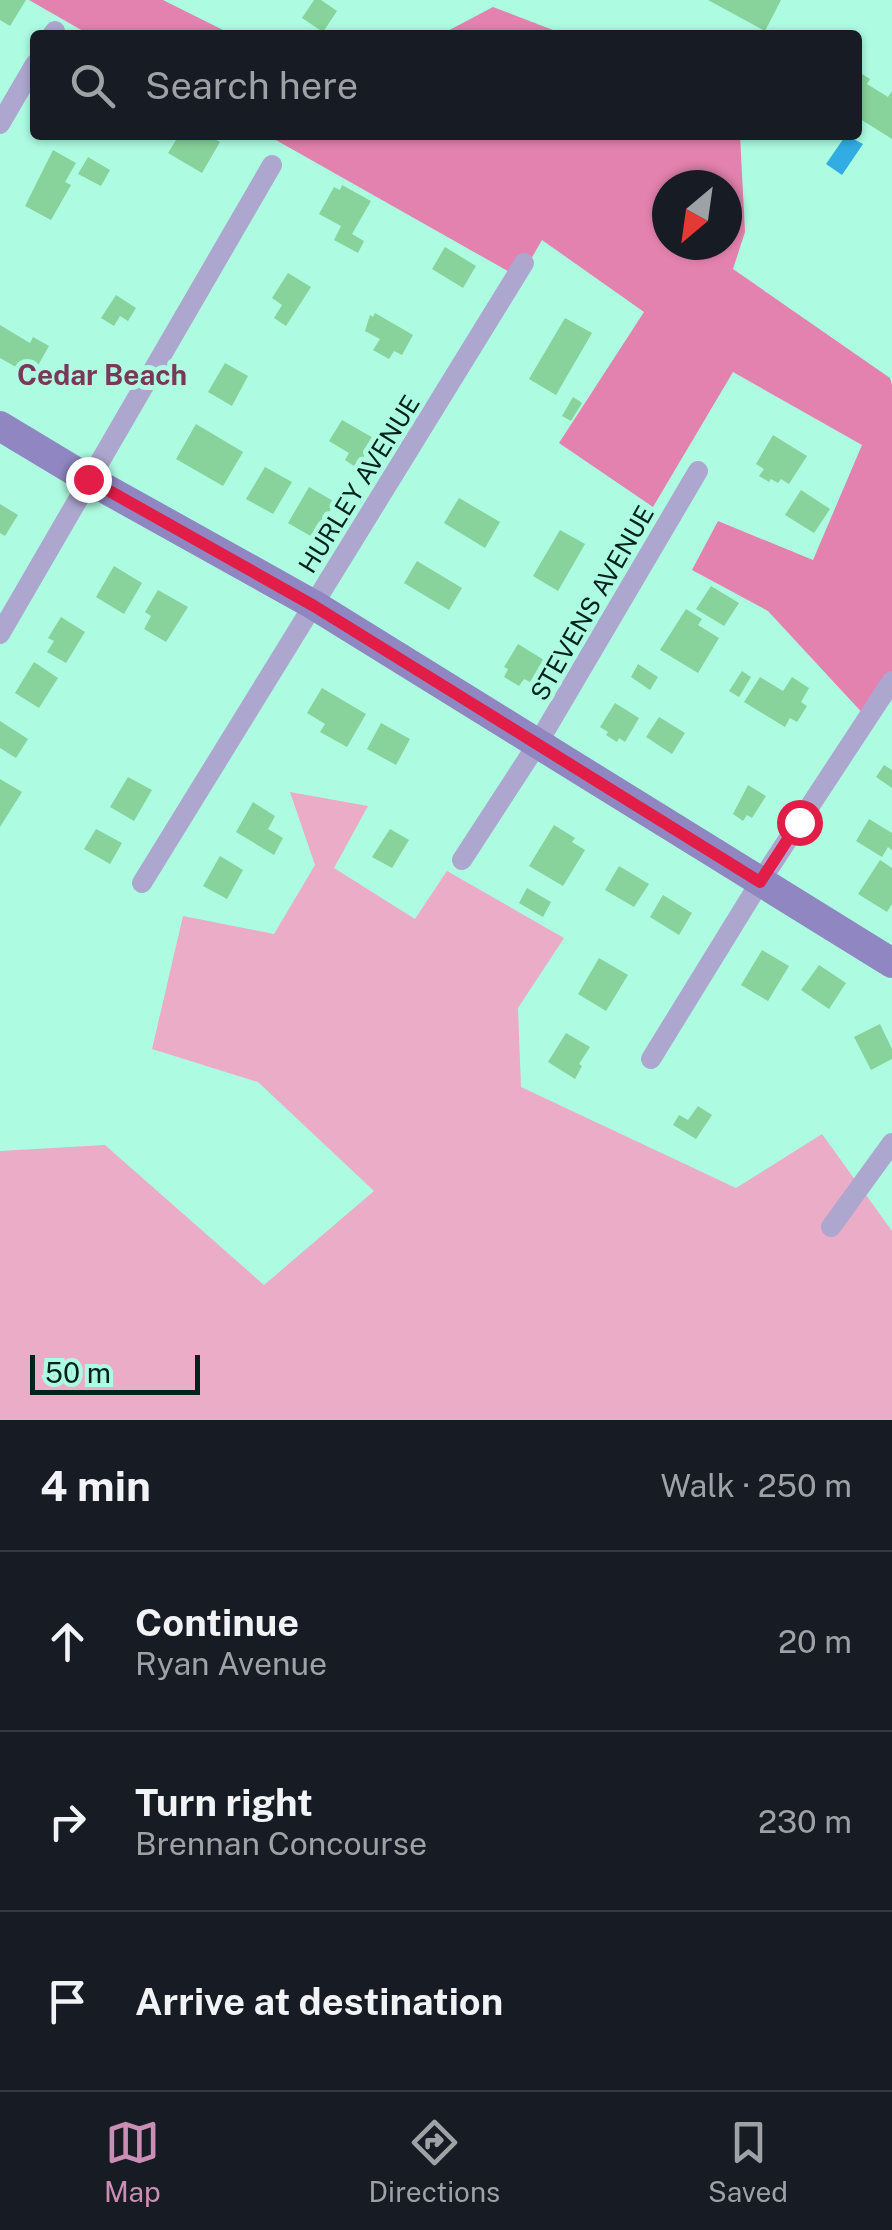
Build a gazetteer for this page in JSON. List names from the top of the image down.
{
  "streets": {
    "street": ["HURLEY AVENUE", "STEVENS AVENUE"]
  },
  "districts": ["Cedar Beach"],
  "scale_bar": "50 m",
  "north": "bottom left",
  "page": {
    "search": "Search here",
    "scale": "50 m",
    "heading": ["4 min", "Walk · 250 m"],
    "list": [
      ["Continue", "Ryan Avenue", "20 m"],
      ["Turn right", "Brennan Concourse", "230 m"],
      "Arrive at destination"
    ],
    "nav": ["Map", "Directions", "Saved"]
  }
}
